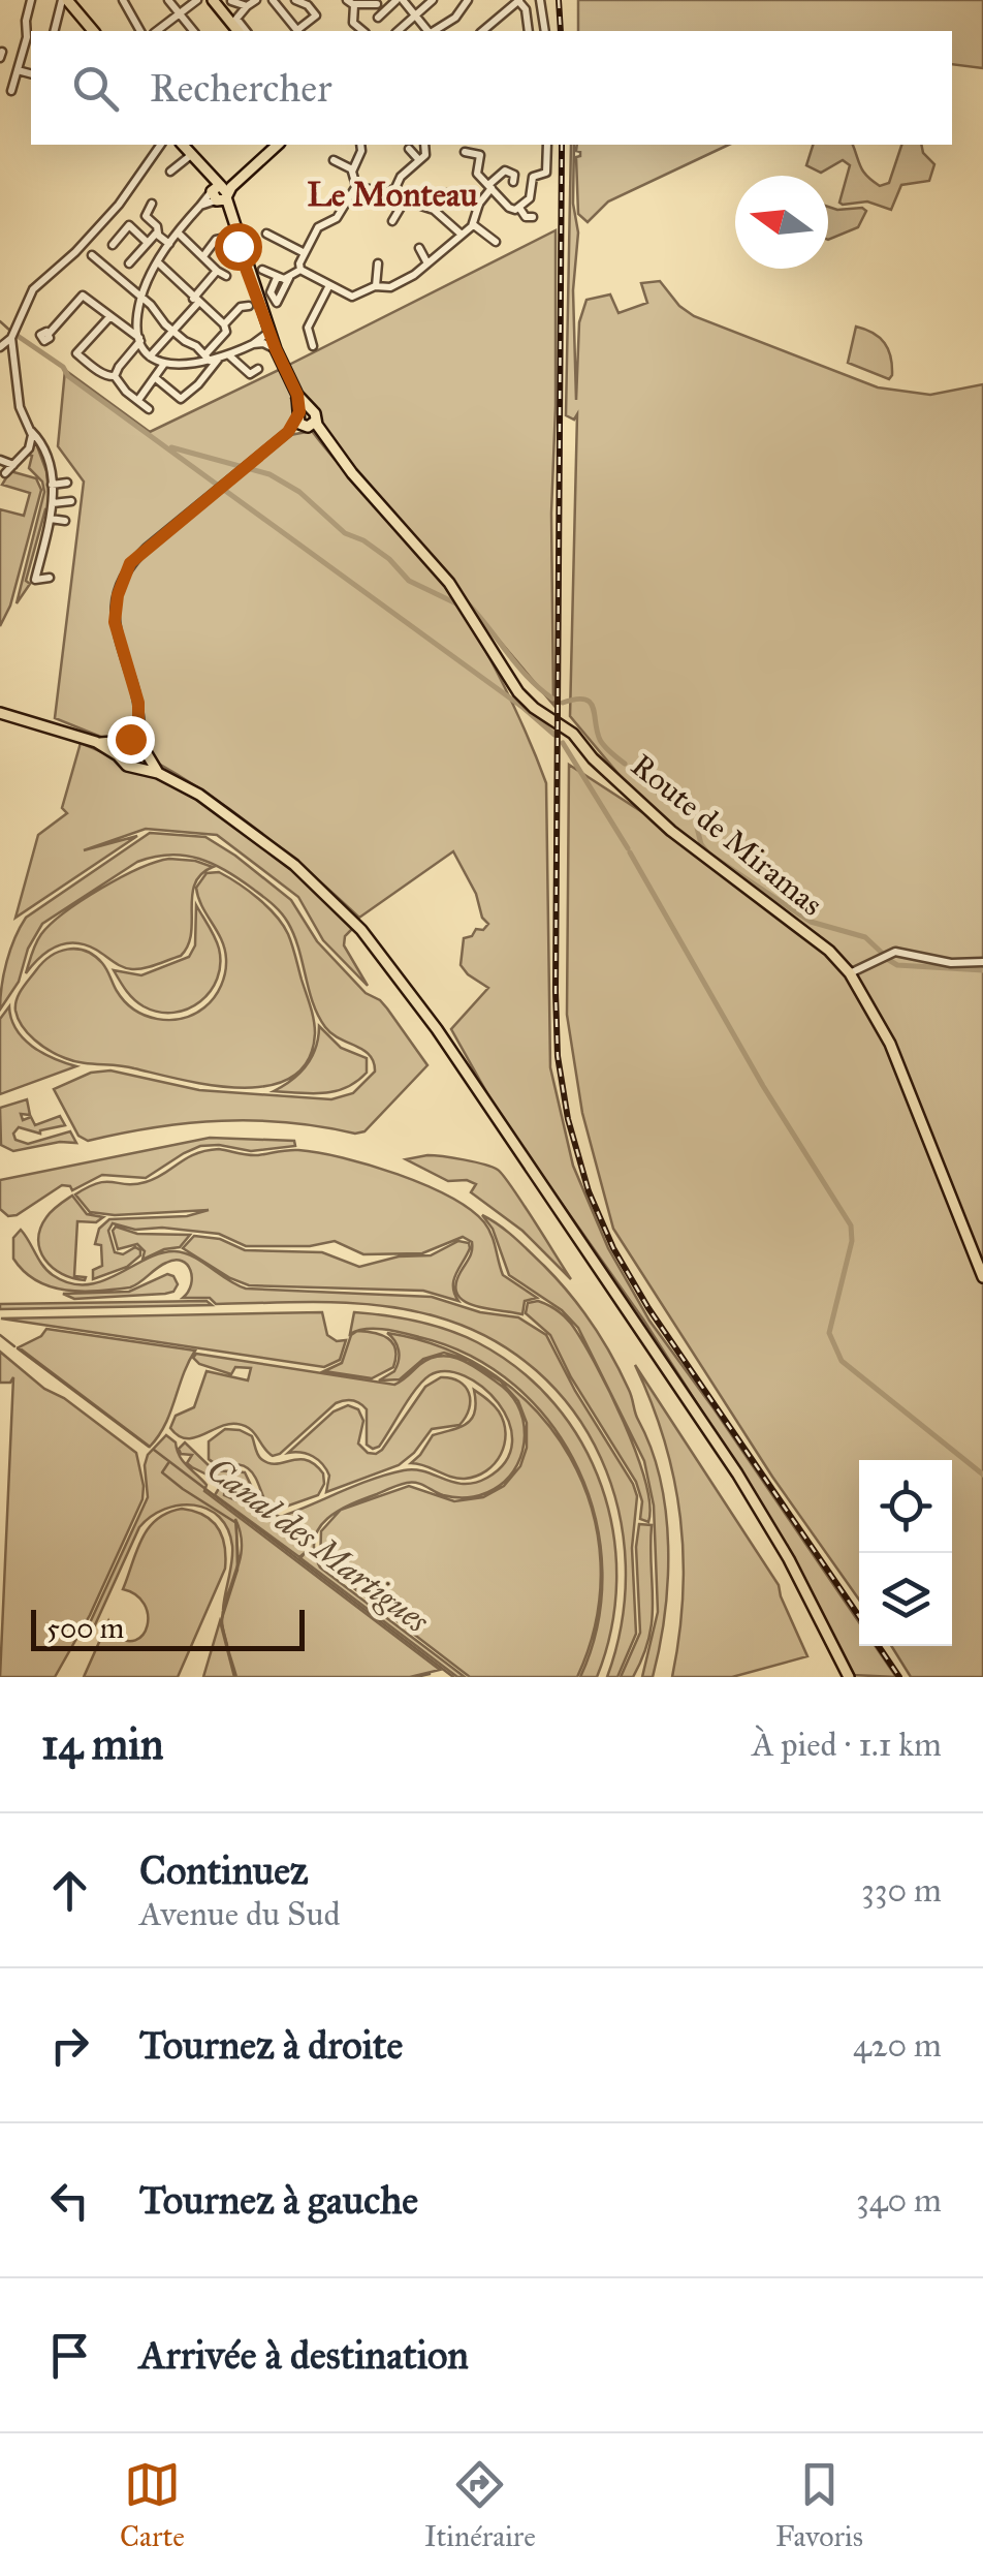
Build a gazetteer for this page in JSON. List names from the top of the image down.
{
  "streets": {
    "main road": ["Route de Miramas"]
  },
  "districts": ["Le Monteau"],
  "water": ["Canal des Martigues"],
  "scale_bar": "500 m",
  "north": "left",
  "page": {
    "search": "Rechercher",
    "scale": "500 m",
    "heading": ["14 min", "À pied · 1.1 km"],
    "list": [
      ["Continuez", "Avenue du Sud", "330 m"],
      ["Tournez à droite", "420 m"],
      ["Tournez à gauche", "340 m"],
      "Arrivée à destination"
    ],
    "nav": ["Carte", "Itinéraire", "Favoris"]
  }
}
